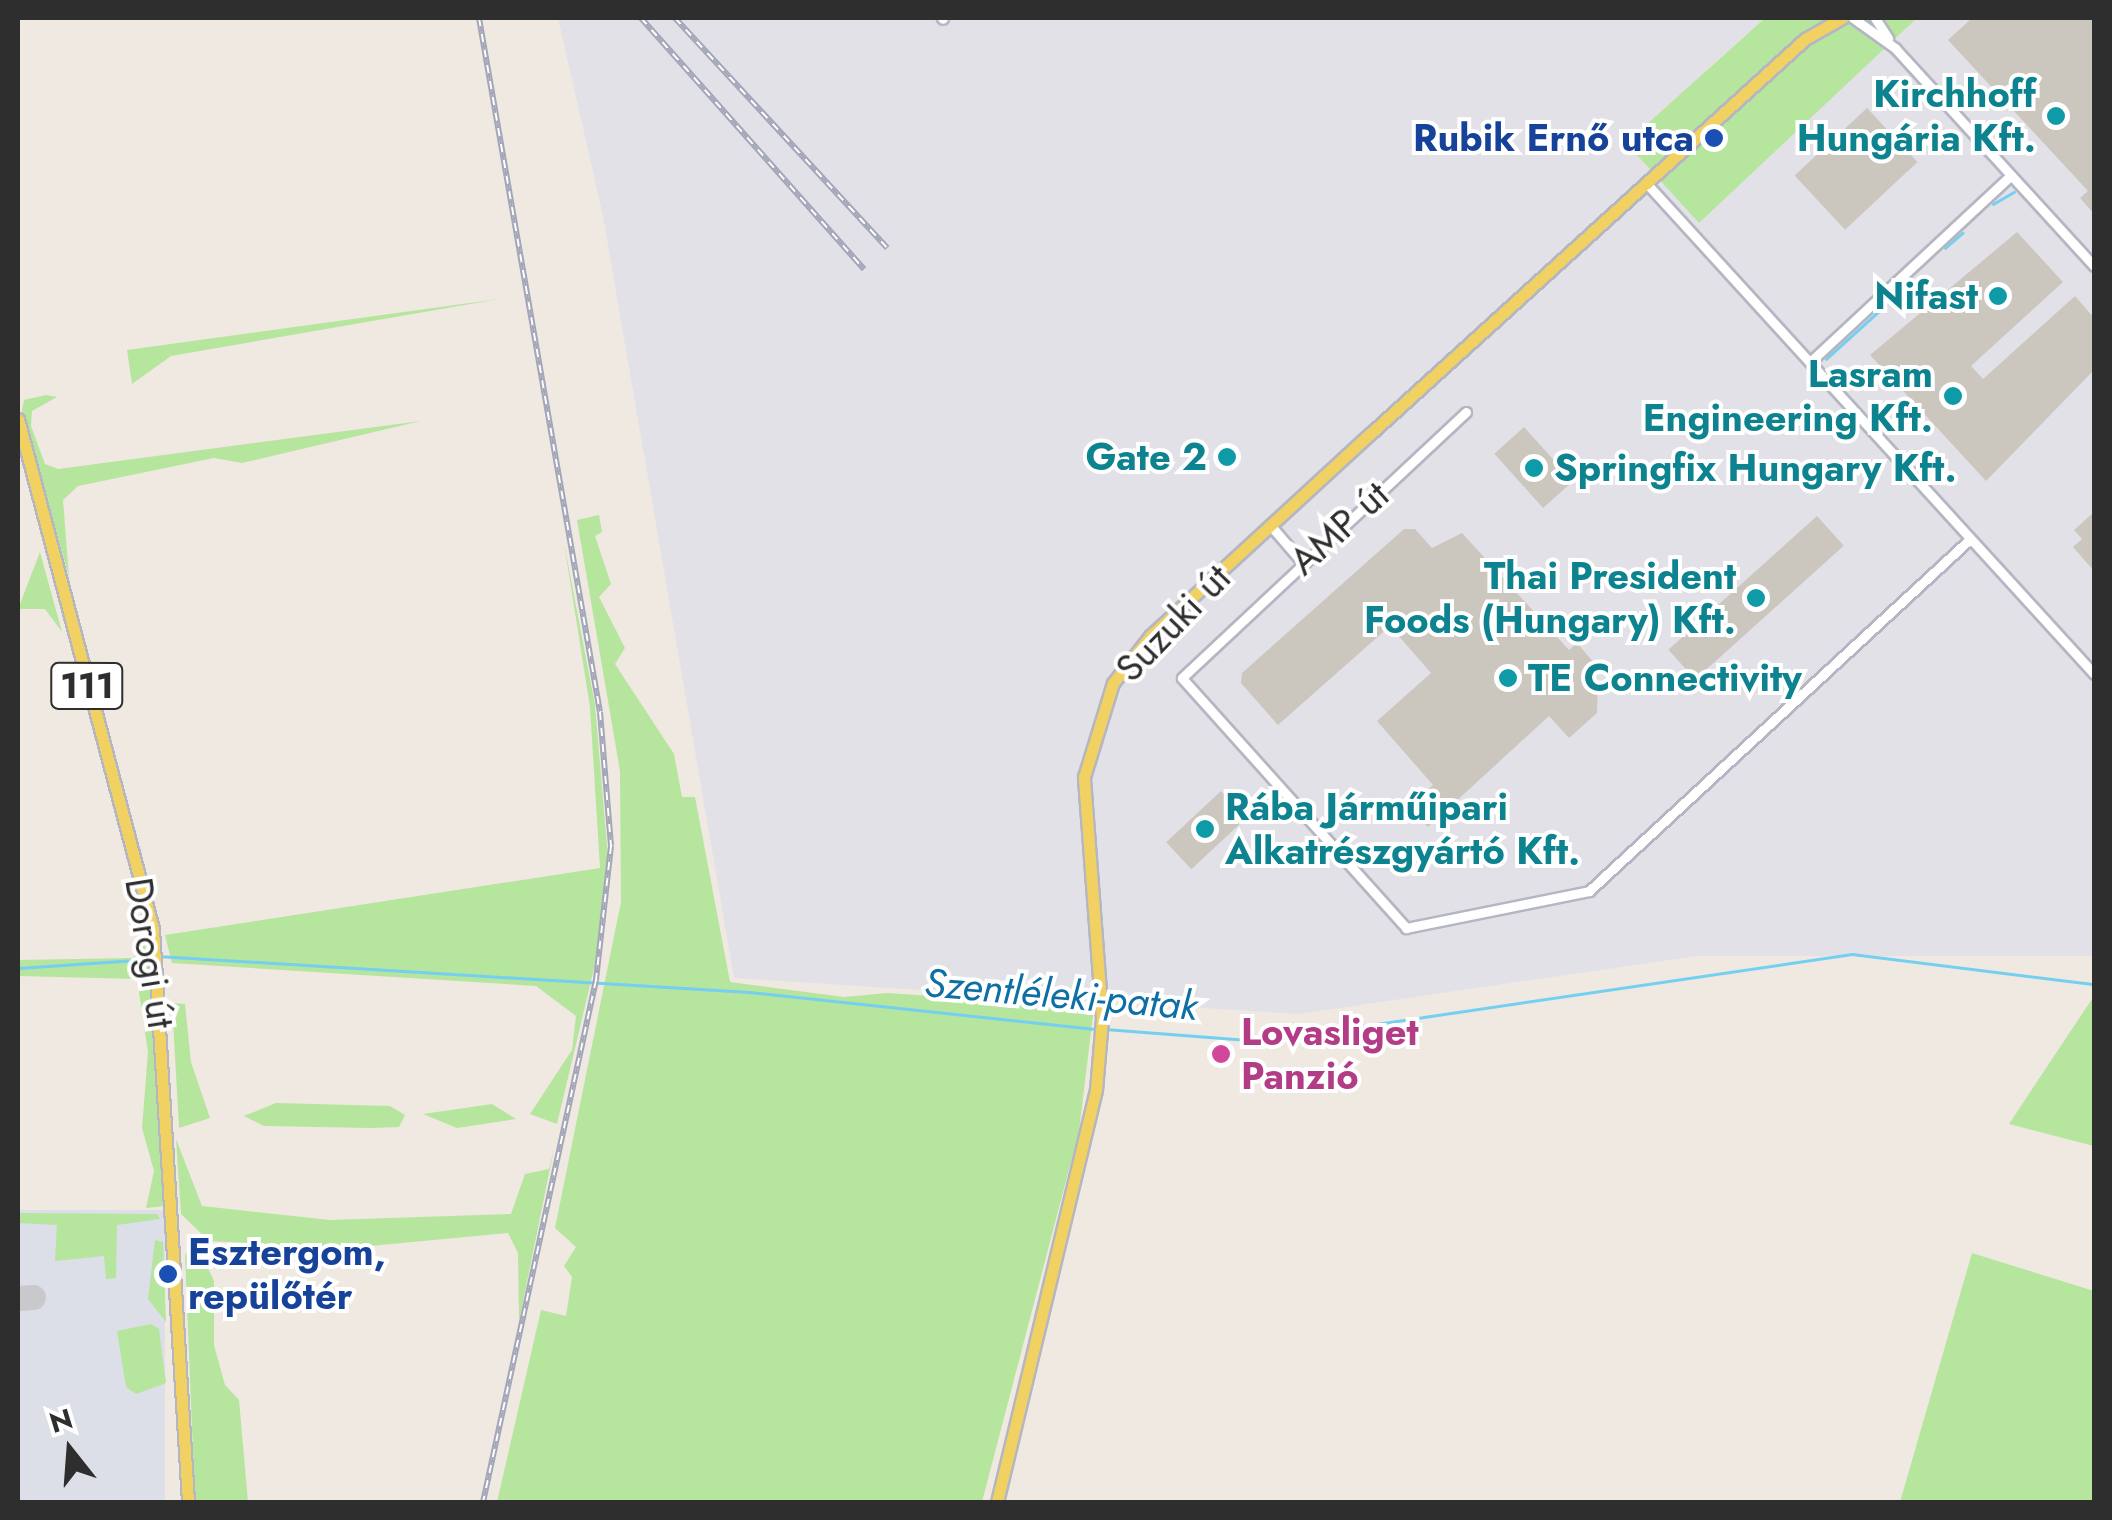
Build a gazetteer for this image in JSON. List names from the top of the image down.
{
  "streets": {
    "main road": ["Suzuki út", "111", "Dorogi út"],
    "street": ["AMP út"]
  },
  "water": ["Szentléleki-patak"],
  "places": [
    "Kirchhoff Hungária Kft.",
    "Rubik Ernő utca",
    "Nifast",
    "Lasram Engineering Kft.",
    "Gate 2",
    "Springfix Hungary Kft.",
    "Thai President Foods (Hungary) Kft.",
    "TE Connectivity",
    "Rába Járműipari Alkatrészgyártó Kft.",
    "Lovasliget Panzió",
    "Esztergom, repülőtér"
  ],
  "north": "top"
}
